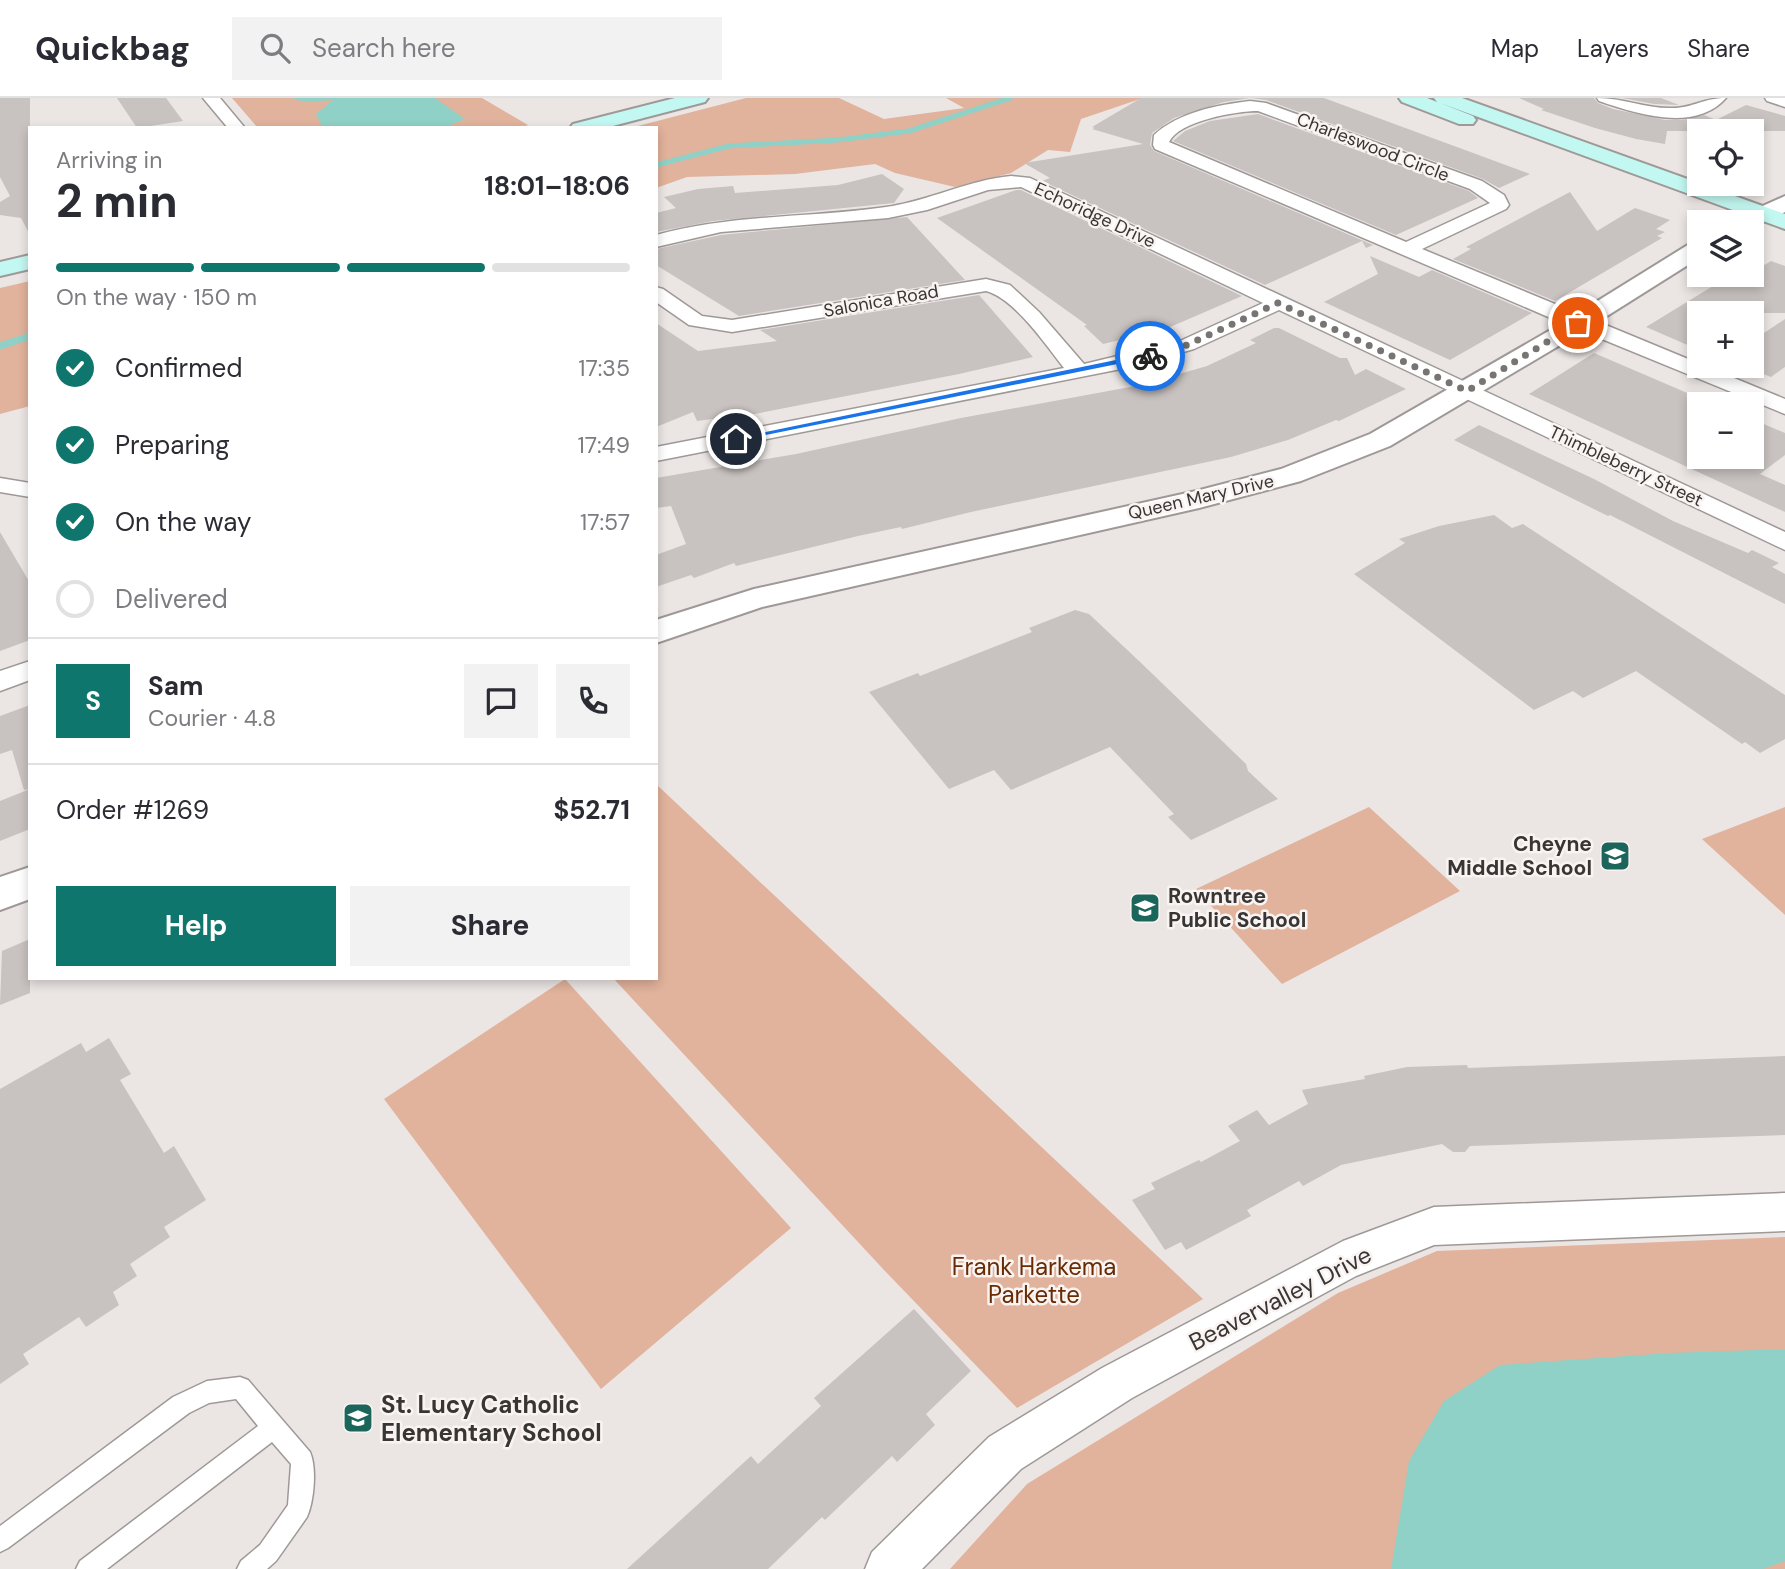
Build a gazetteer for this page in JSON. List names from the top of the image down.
{
  "streets": {
    "street": [
      "Charleswood Circle",
      "Echoridge Drive",
      "Salonica Road",
      "Thimbleberry Street",
      "Queen Mary Drive",
      "Beavervalley Drive"
    ]
  },
  "crossings": [
    ["Charleswood Circle", "Queen Mary Drive"],
    ["Echoridge Drive", "Thimbleberry Street"],
    ["Echoridge Drive", "Queen Mary Drive"],
    ["Thimbleberry Street", "Queen Mary Drive"]
  ],
  "parks": ["Frank Harkema Parkette"],
  "places": {
    "school or university": ["Cheyne Middle School", "Rowntree Public School", "St. Lucy Catholic Elementary School"]
  },
  "page": {
    "header": "Quickbag",
    "search": "Search here",
    "nav": ["Map", "Layers", "Share"],
    "map_buttons": ["+", "−"],
    "heading": ["2 min", "Arriving in", "18:01–18:06"],
    "panel": [
      "Sam",
      "Courier · 4.8",
      "Order #1269",
      "$52.71"
    ],
    "bar": "On the way · 150 m",
    "list": [
      ["Confirmed", "17:35"],
      ["Preparing", "17:49"],
      ["On the way", "17:57"],
      "Delivered"
    ],
    "round": "S",
    "buttons": ["Help", "Share"]
  }
}
